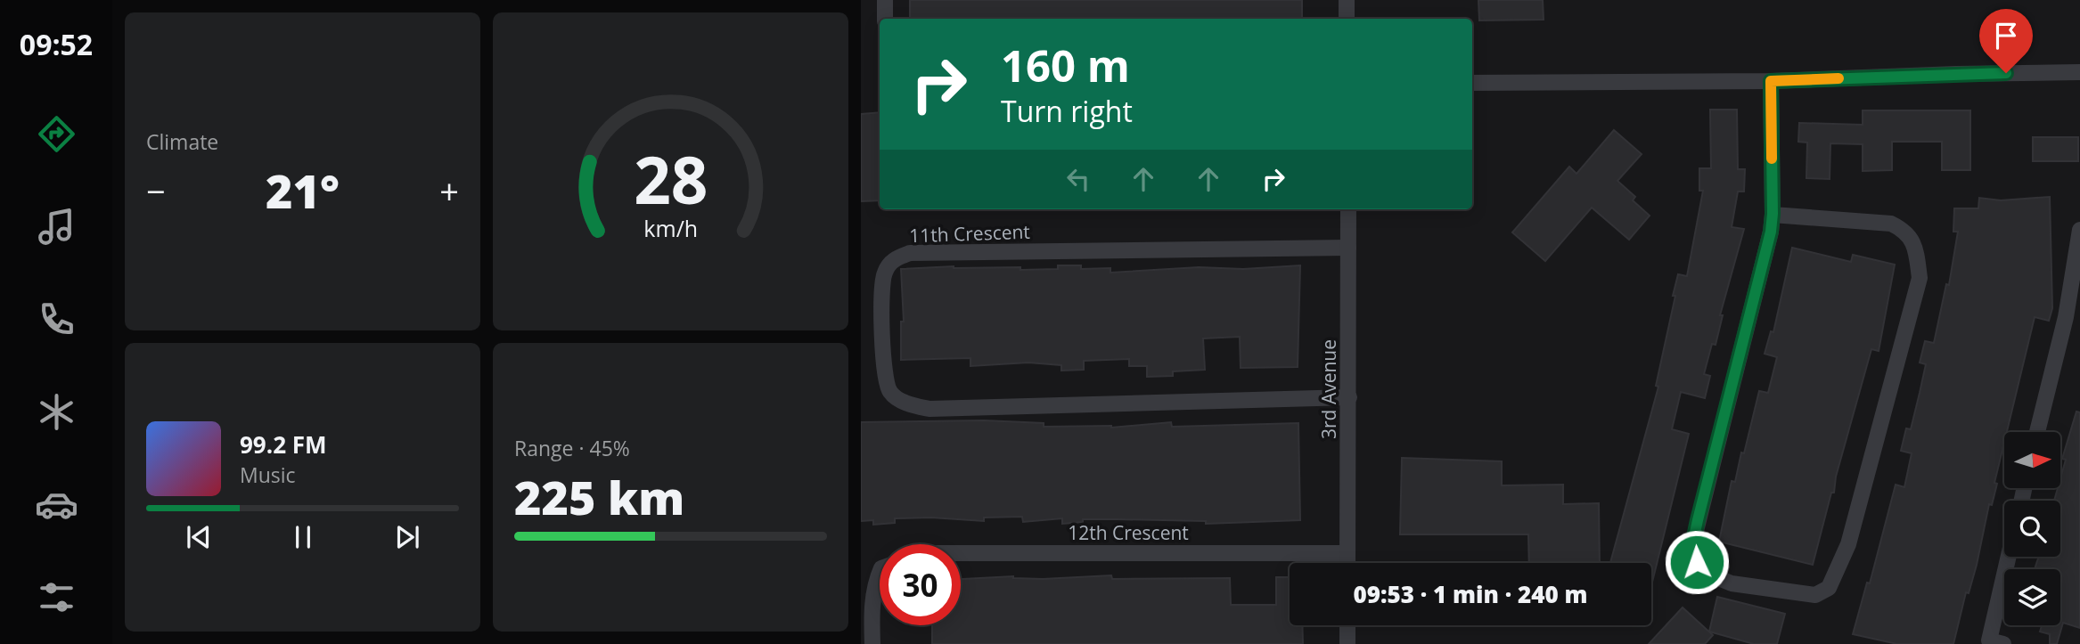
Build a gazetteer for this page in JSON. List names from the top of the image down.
{
  "streets": {
    "street": ["11th Crescent", "3rd Avenue", "12th Crescent"]
  },
  "crossings": [
    ["11th Crescent", "3rd Avenue"],
    ["3rd Avenue", "12th Crescent"]
  ],
  "north": "right",
  "page": {
    "tabs": "09:52",
    "tile": [
      "Climate",
      ["Range · 45%", "225 km"]
    ],
    "turn": ["160 m", "Turn right"],
    "heat": ["−", "21°", "+"],
    "song": ["99.2 FM", "Music"],
    "limit": "30",
    "trip": "09:53 · 1 min · 240 m",
    "gauge": ["28", "km/h"]
  }
}
